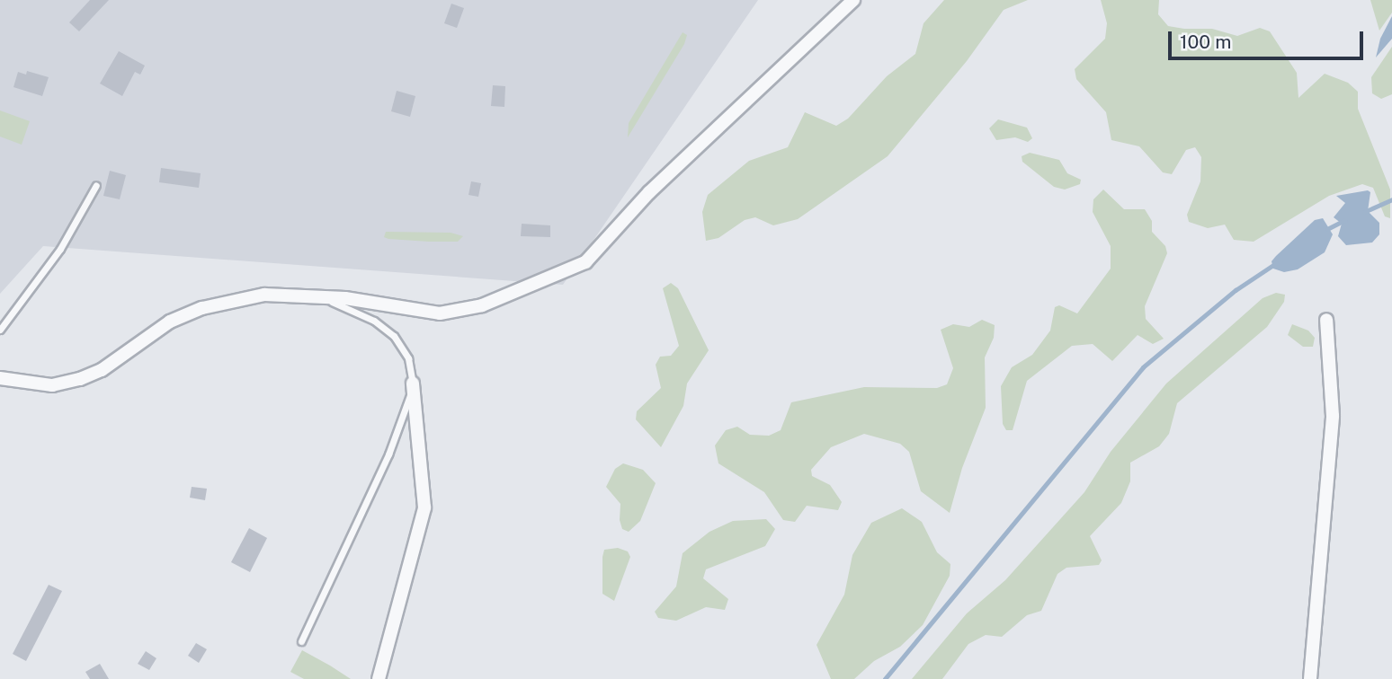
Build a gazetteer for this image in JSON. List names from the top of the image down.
{
  "scale_bar": "100 m"
}
